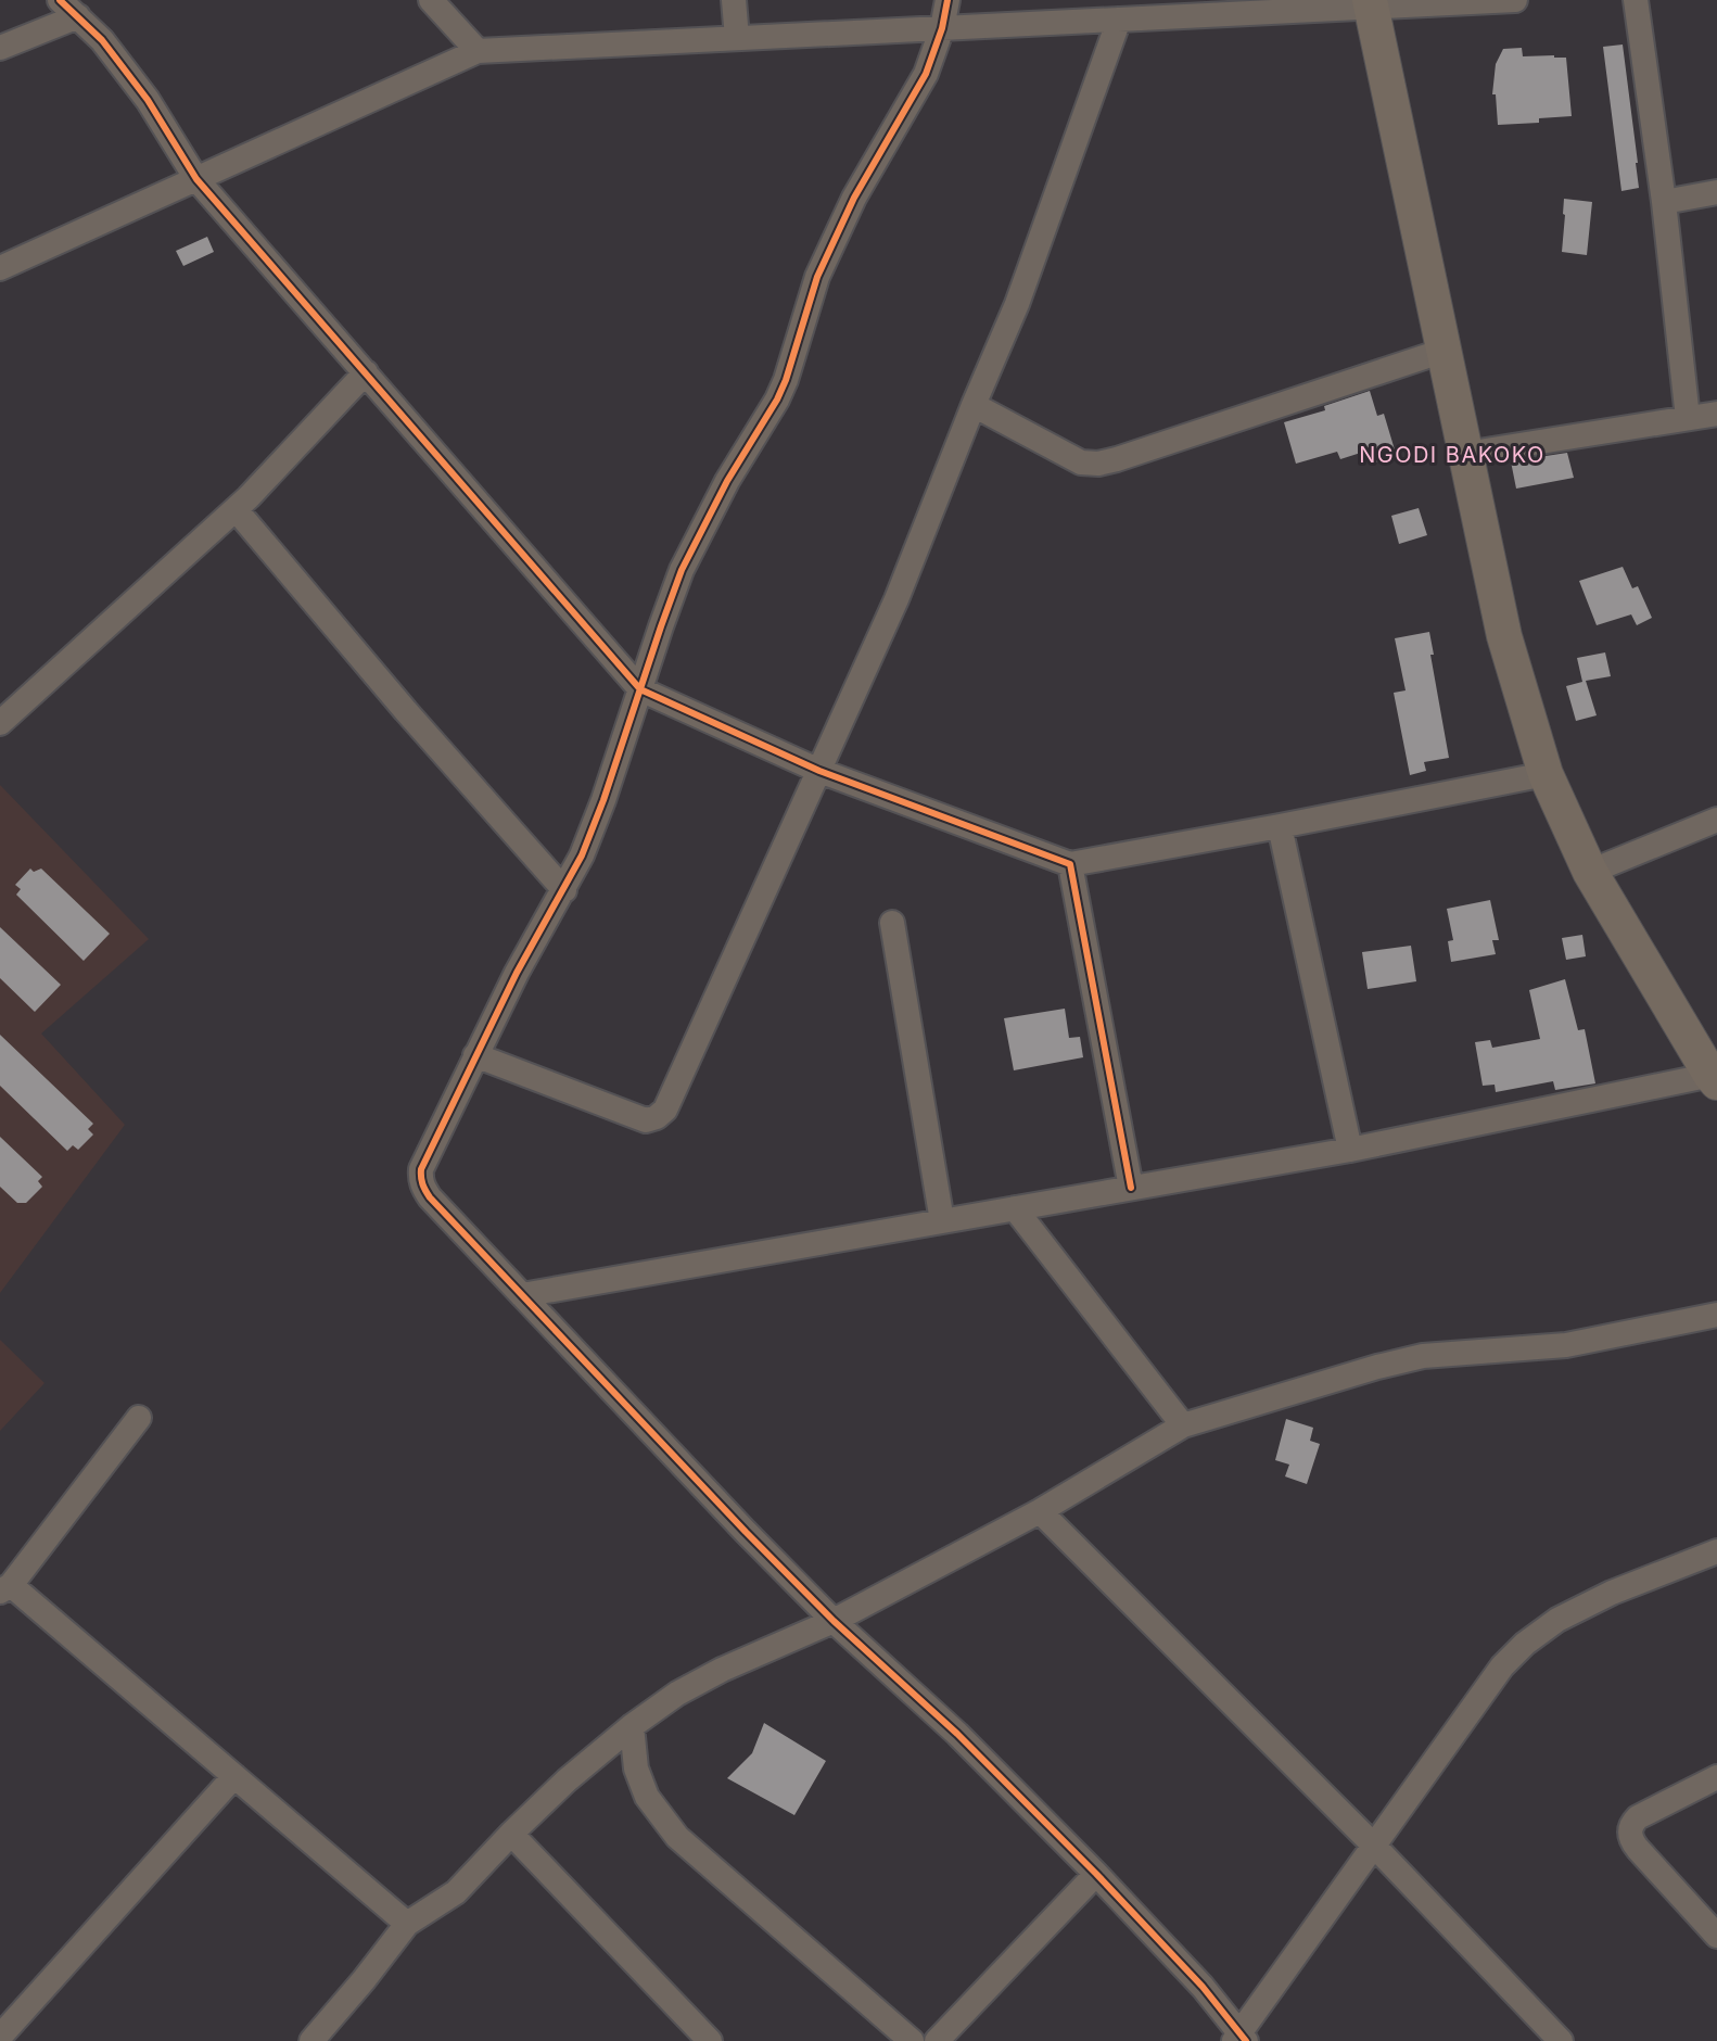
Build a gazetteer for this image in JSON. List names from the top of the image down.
{
  "districts": ["NGODI BAKOKO"]
}
